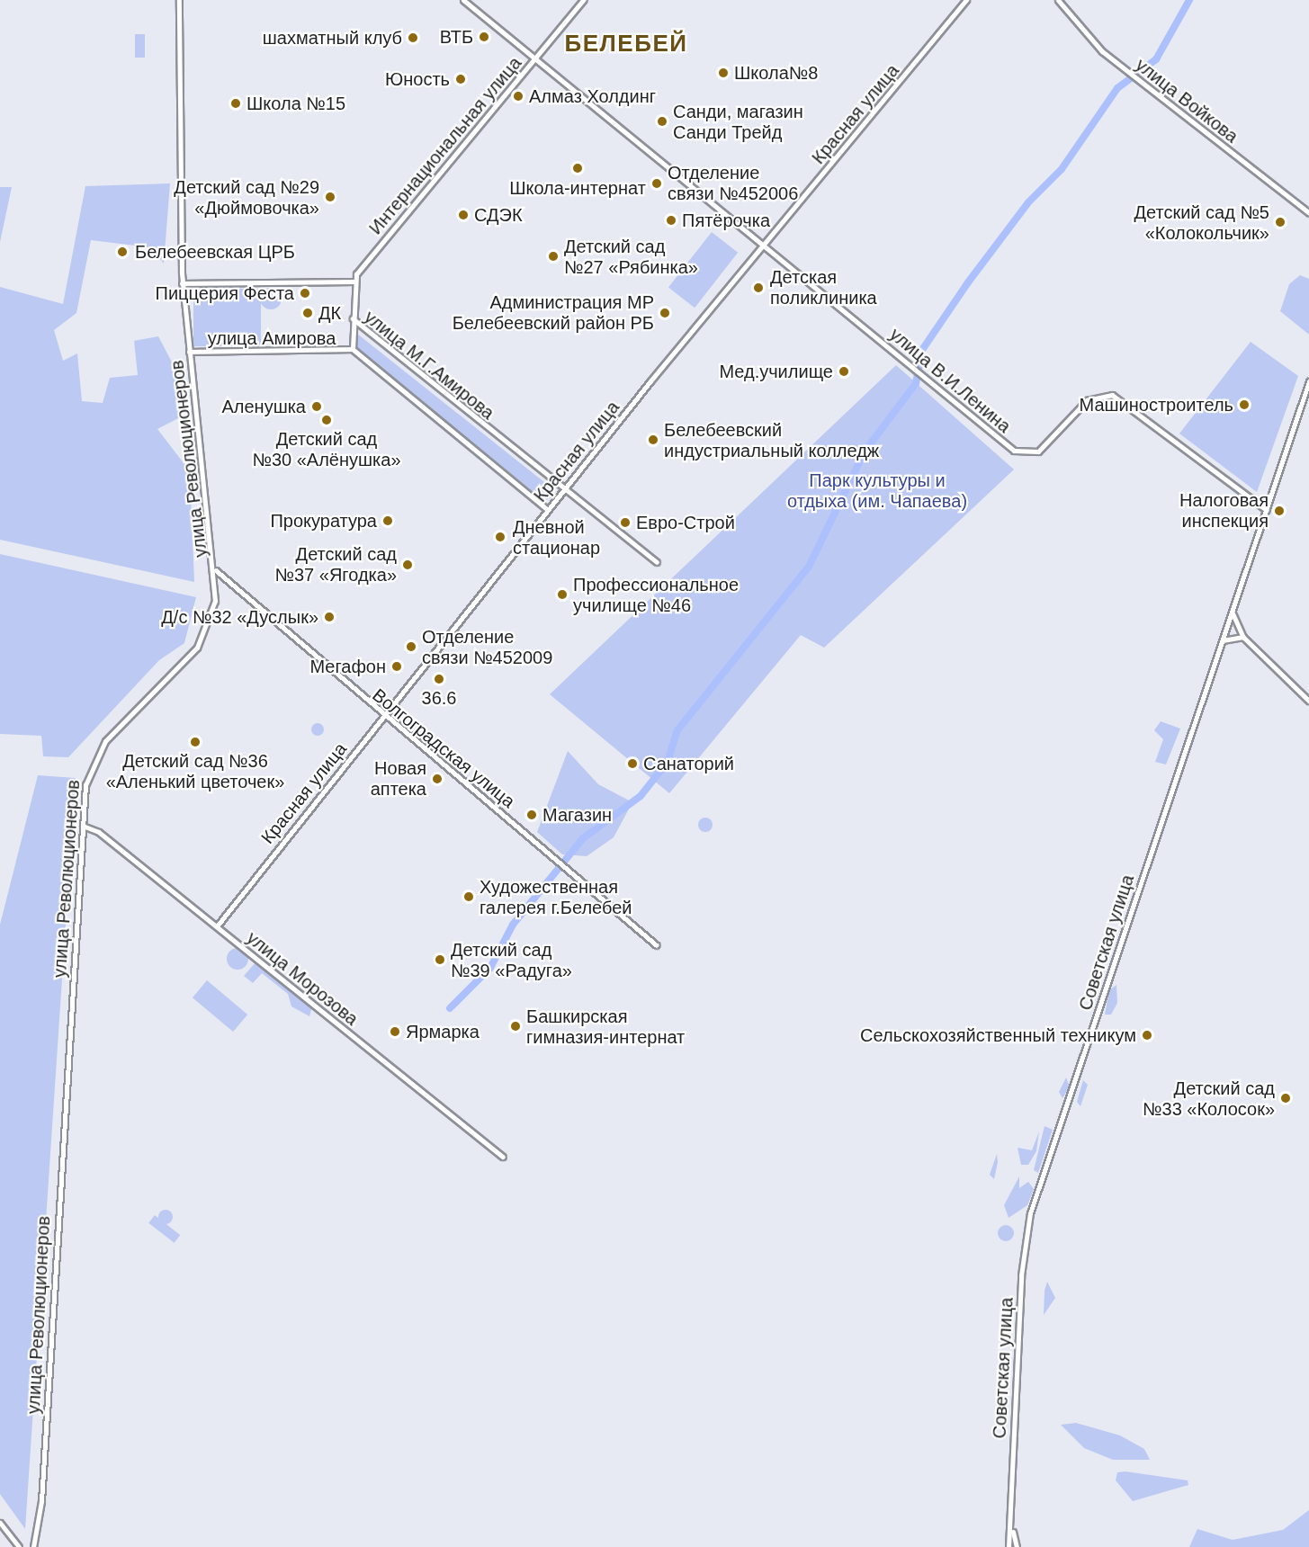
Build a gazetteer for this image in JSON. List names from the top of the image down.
{
  "streets": {
    "main road": [
      "улица Войкова",
      "улица В.И.Ленина",
      "улица Революционеров",
      "Советская улица"
    ],
    "street": [
      "Красная улица",
      "Интернациональная улица",
      "улица Амирова",
      "улица М.Г.Амирова",
      "Волгоградская улица",
      "улица Морозова"
    ]
  },
  "crossings": [
    ["Красная улица", "улица М.Г.Амирова"],
    ["Красная улица", "улица В.И.Ленина"],
    ["Красная улица", "Волгоградская улица"],
    ["Красная улица", "улица Морозова"],
    ["Интернациональная улица", "улица В.И.Ленина"],
    ["улица Амирова", "улица М.Г.Амирова"],
    ["улица Амирова", "улица Революционеров"],
    ["улица В.И.Ленина", "Советская улица"],
    ["улица Революционеров", "Волгоградская улица"],
    ["улица Революционеров", "улица Морозова"]
  ],
  "districts": ["БЕЛЕБЕЙ"],
  "parks": ["Парк культуры и отдыха (им. Чапаева)"],
  "places": [
    "ВТБ",
    "шахматный клуб",
    "Школа№8",
    "Юность",
    "Алмаз Холдинг",
    "Школа №15",
    "Санди, магазин Санди Трейд",
    "Школа-интернат",
    "Отделение связи №452006",
    "Детский сад №29 «Дюймовочка»",
    "СДЭК",
    "Пятёрочка",
    "Детский сад №5 «Колокольчик»",
    "Белебеевская ЦРБ",
    "Детский сад №27 «Рябинка»",
    "Детская поликлиника",
    "Пиццерия Феста",
    "ДК",
    "Администрация МР Белебеевский район РБ",
    "Мед.училище",
    "Машиностроитель",
    "Аленушка",
    "Детский сад №30 «Алёнушка»",
    "Белебеевский индустриальный колледж",
    "Налоговая инспекция",
    "Прокуратура",
    "Евро-Строй",
    "Дневной стационар",
    "Детский сад №37 «Ягодка»",
    "Профессиональное училище №46",
    "Д/с №32 «Дуслык»",
    "Отделение связи №452009",
    "Мегафон",
    "36.6",
    "Детский сад №36 «Аленький цветочек»",
    "Санаторий",
    "Новая аптека",
    "Магазин",
    "Художественная галерея г.Белебей",
    "Детский сад №39 «Радуга»",
    "Башкирская гимназия-интернат",
    "Ярмарка",
    "Сельскохозяйственный техникум",
    "Детский сад №33 «Колосок»"
  ]
}
